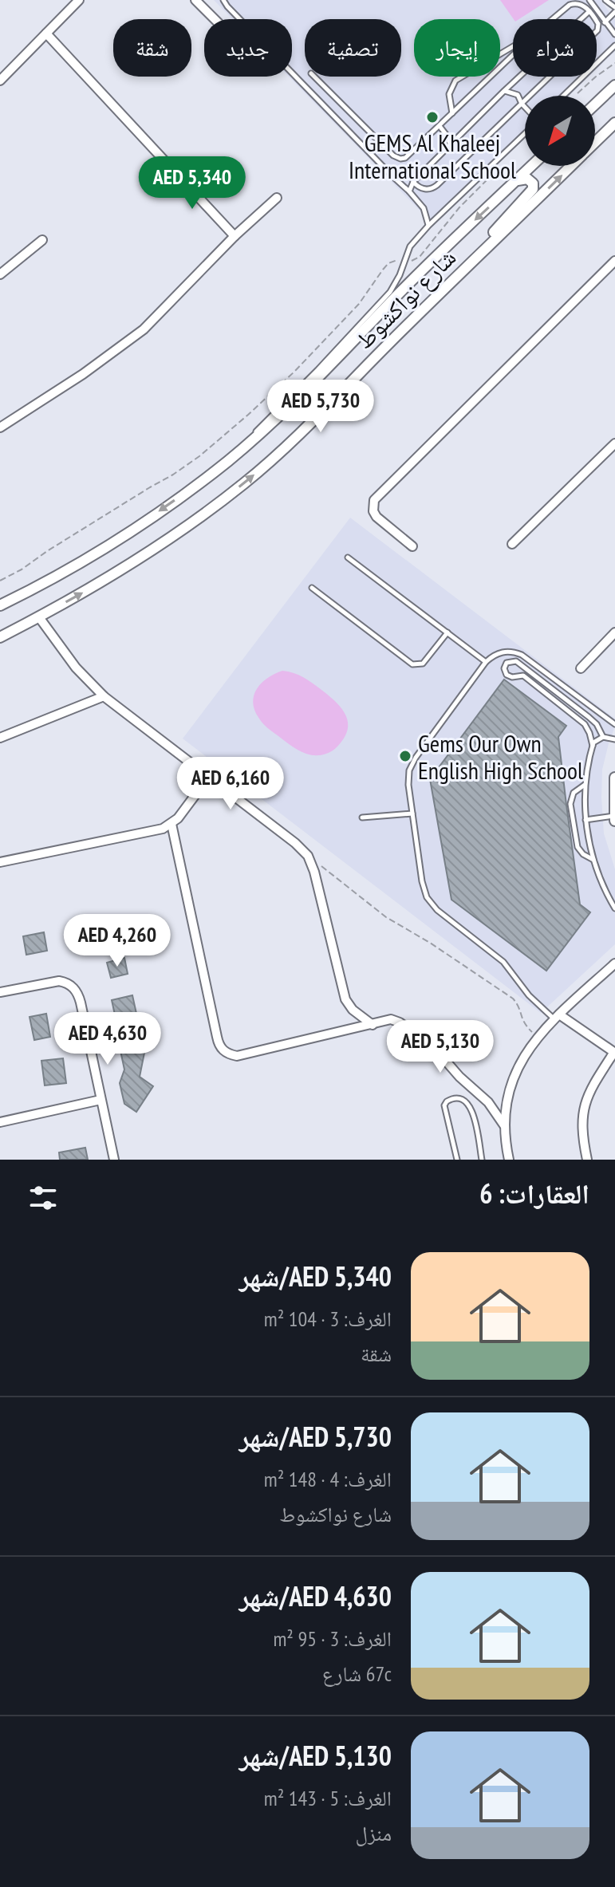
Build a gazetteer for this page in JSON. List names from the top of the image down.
{
  "streets": {
    "street": ["شارع نواكشوط"]
  },
  "places": ["GEMS Al Khaleej International School", "Gems Our Own English High School"],
  "north": "bottom left",
  "page": {
    "chip": [
      "شراء",
      "إيجار",
      "تصفية",
      "جديد",
      "شقة"
    ],
    "price": [
      "AED 5,340",
      "AED 5,730",
      "AED 6,160",
      "AED 4,260",
      "AED 4,630",
      "AED 5,130"
    ],
    "heading": "العقارات: 6",
    "list": [
      {
        "name": "AED 5,340/شهر",
        "note": "الغرف: 3 · 104 m² · شقة"
      },
      {
        "name": "AED 5,730/شهر",
        "note": "الغرف: 4 · 148 m² · شارع نواكشوط"
      },
      {
        "name": "AED 4,630/شهر",
        "note": "الغرف: 3 · 95 m² · 67c شارع"
      },
      {
        "name": "AED 5,130/شهر",
        "note": "الغرف: 5 · 143 m² · منزل"
      }
    ]
  }
}
